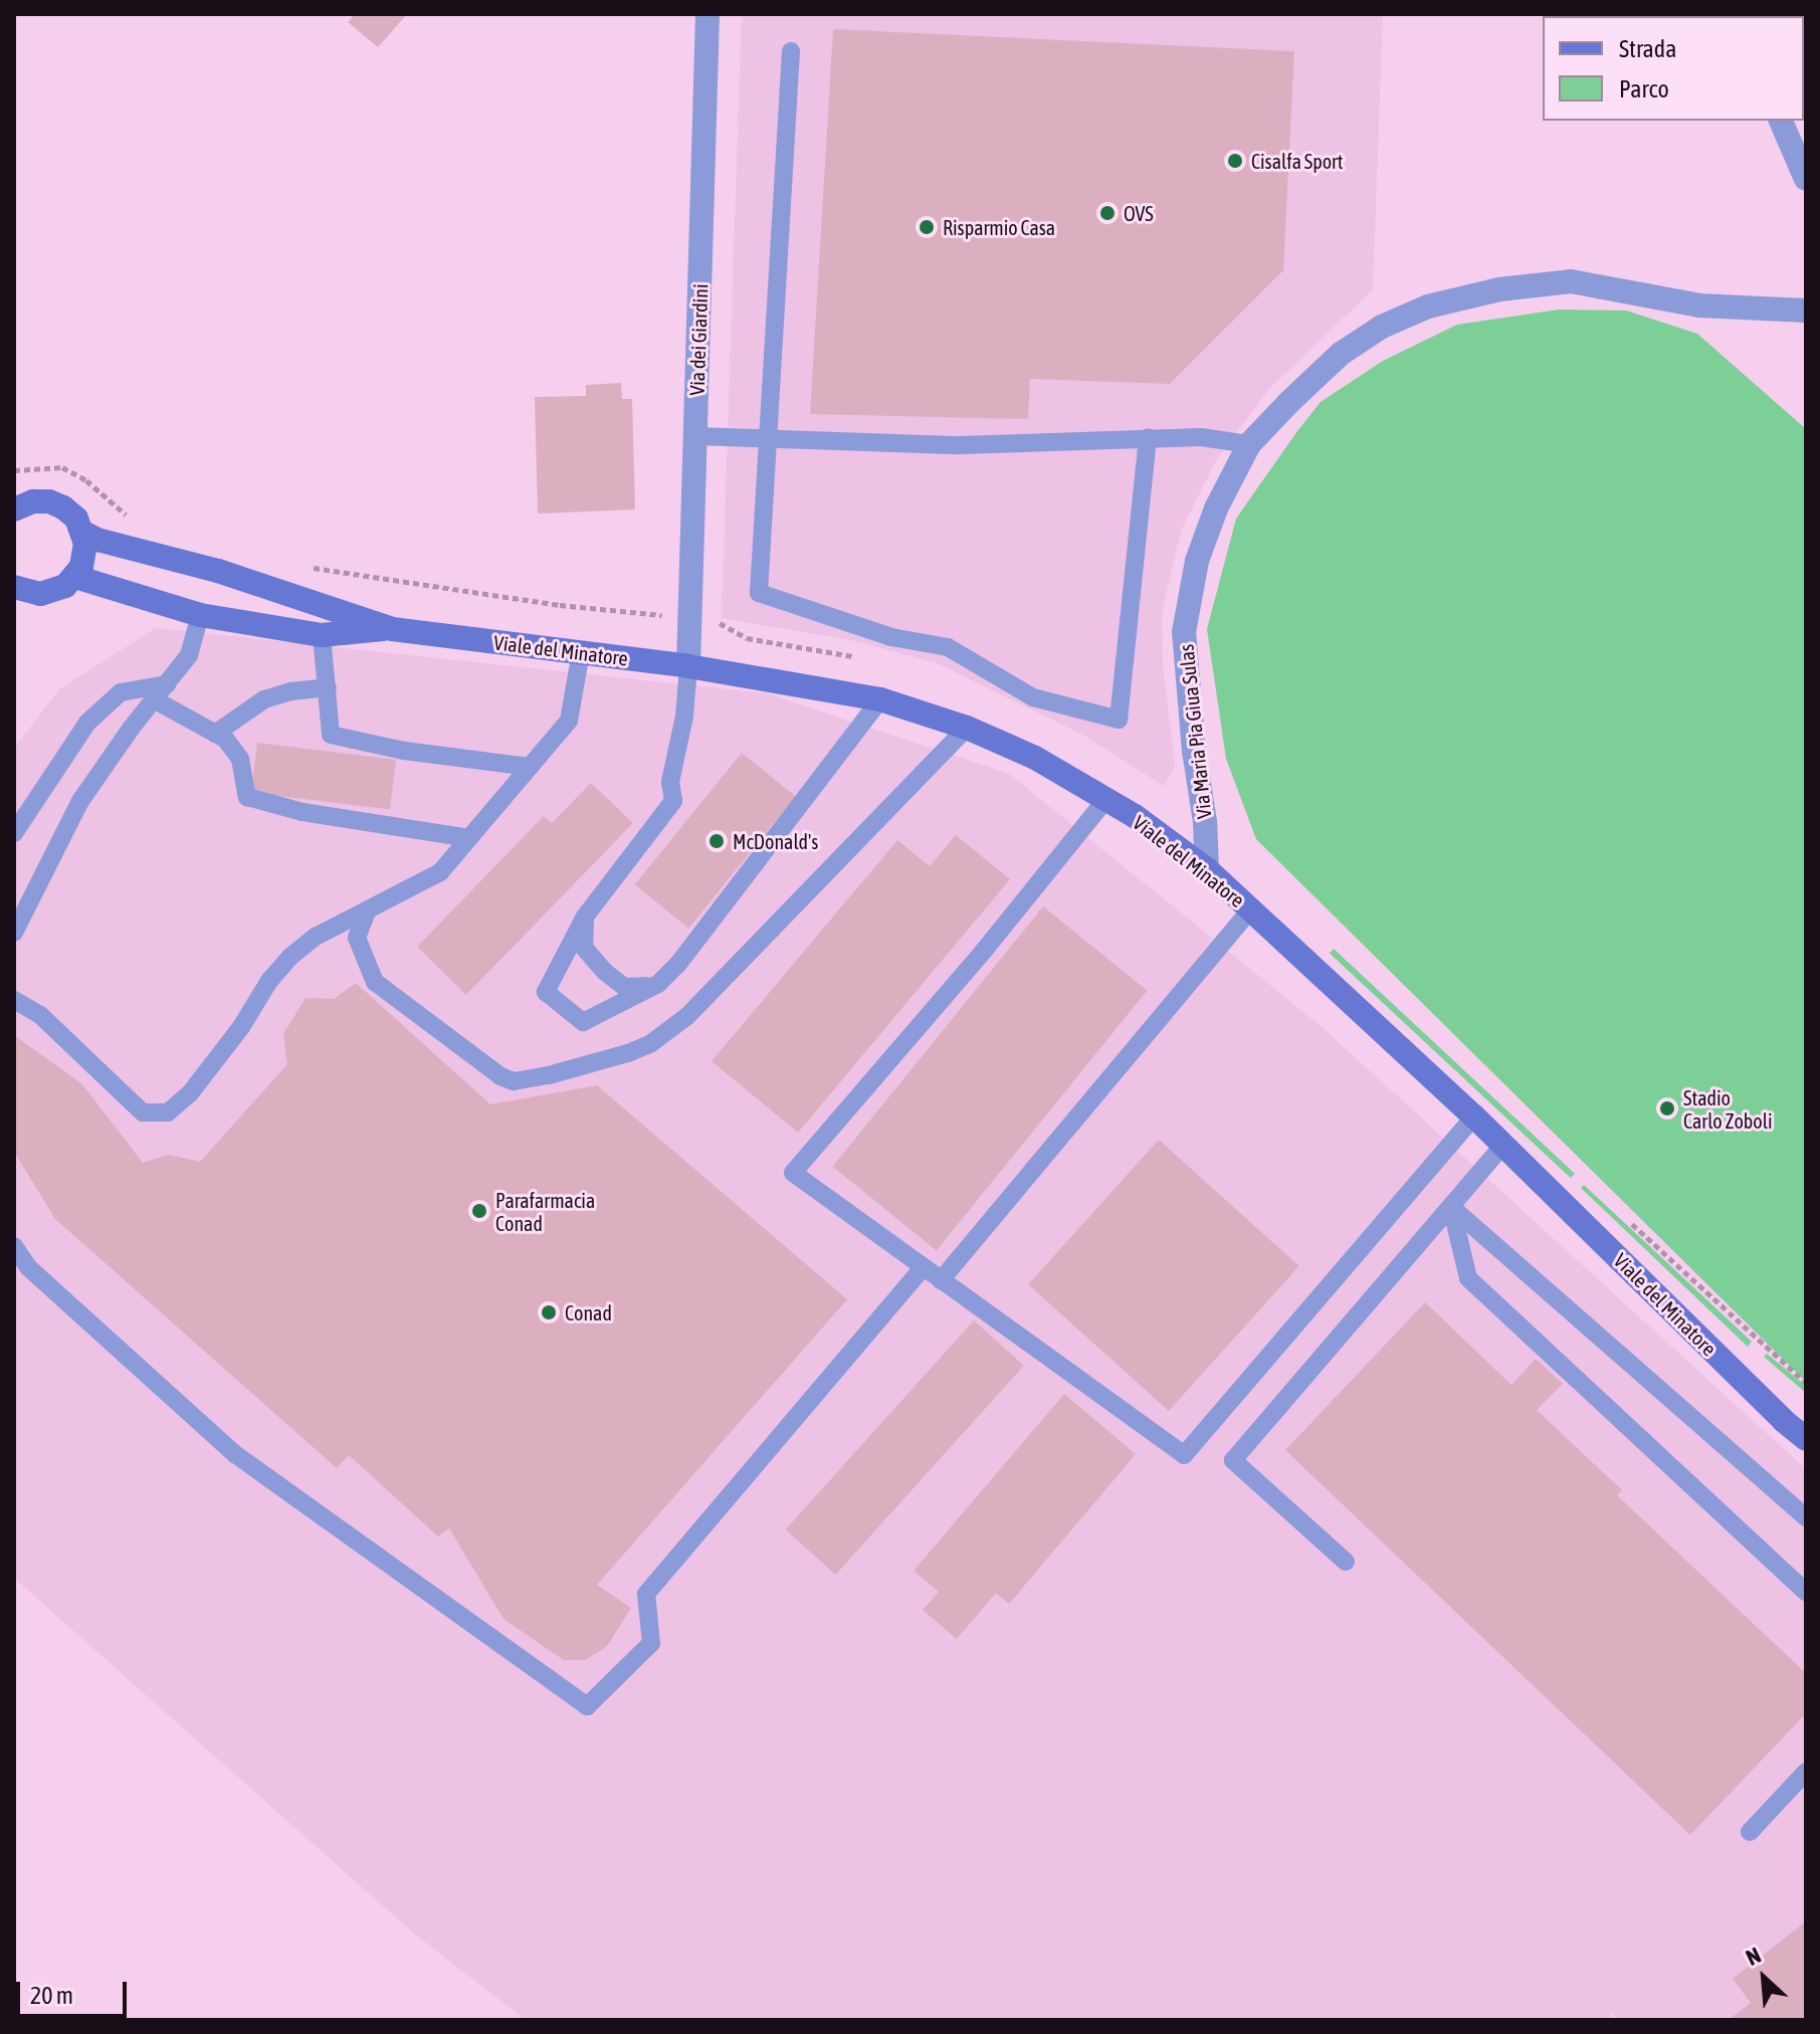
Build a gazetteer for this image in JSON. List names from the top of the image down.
{
  "streets": {
    "main road": ["Viale del Minatore"],
    "street": ["Via dei Giardini", "Via Maria Pia Giua Sulas"]
  },
  "crossings": [
    ["Via dei Giardini", "Viale del Minatore"],
    ["Viale del Minatore", "Via Maria Pia Giua Sulas"]
  ],
  "places": [
    "Cisalfa Sport",
    "OVS",
    "Risparmio Casa",
    "McDonald's",
    "Stadio Carlo Zoboli",
    "Parafarmacia Conad",
    "Conad"
  ],
  "legend": ["Strada", "Parco"],
  "scale_bar": "20 m",
  "north": "top left"
}
